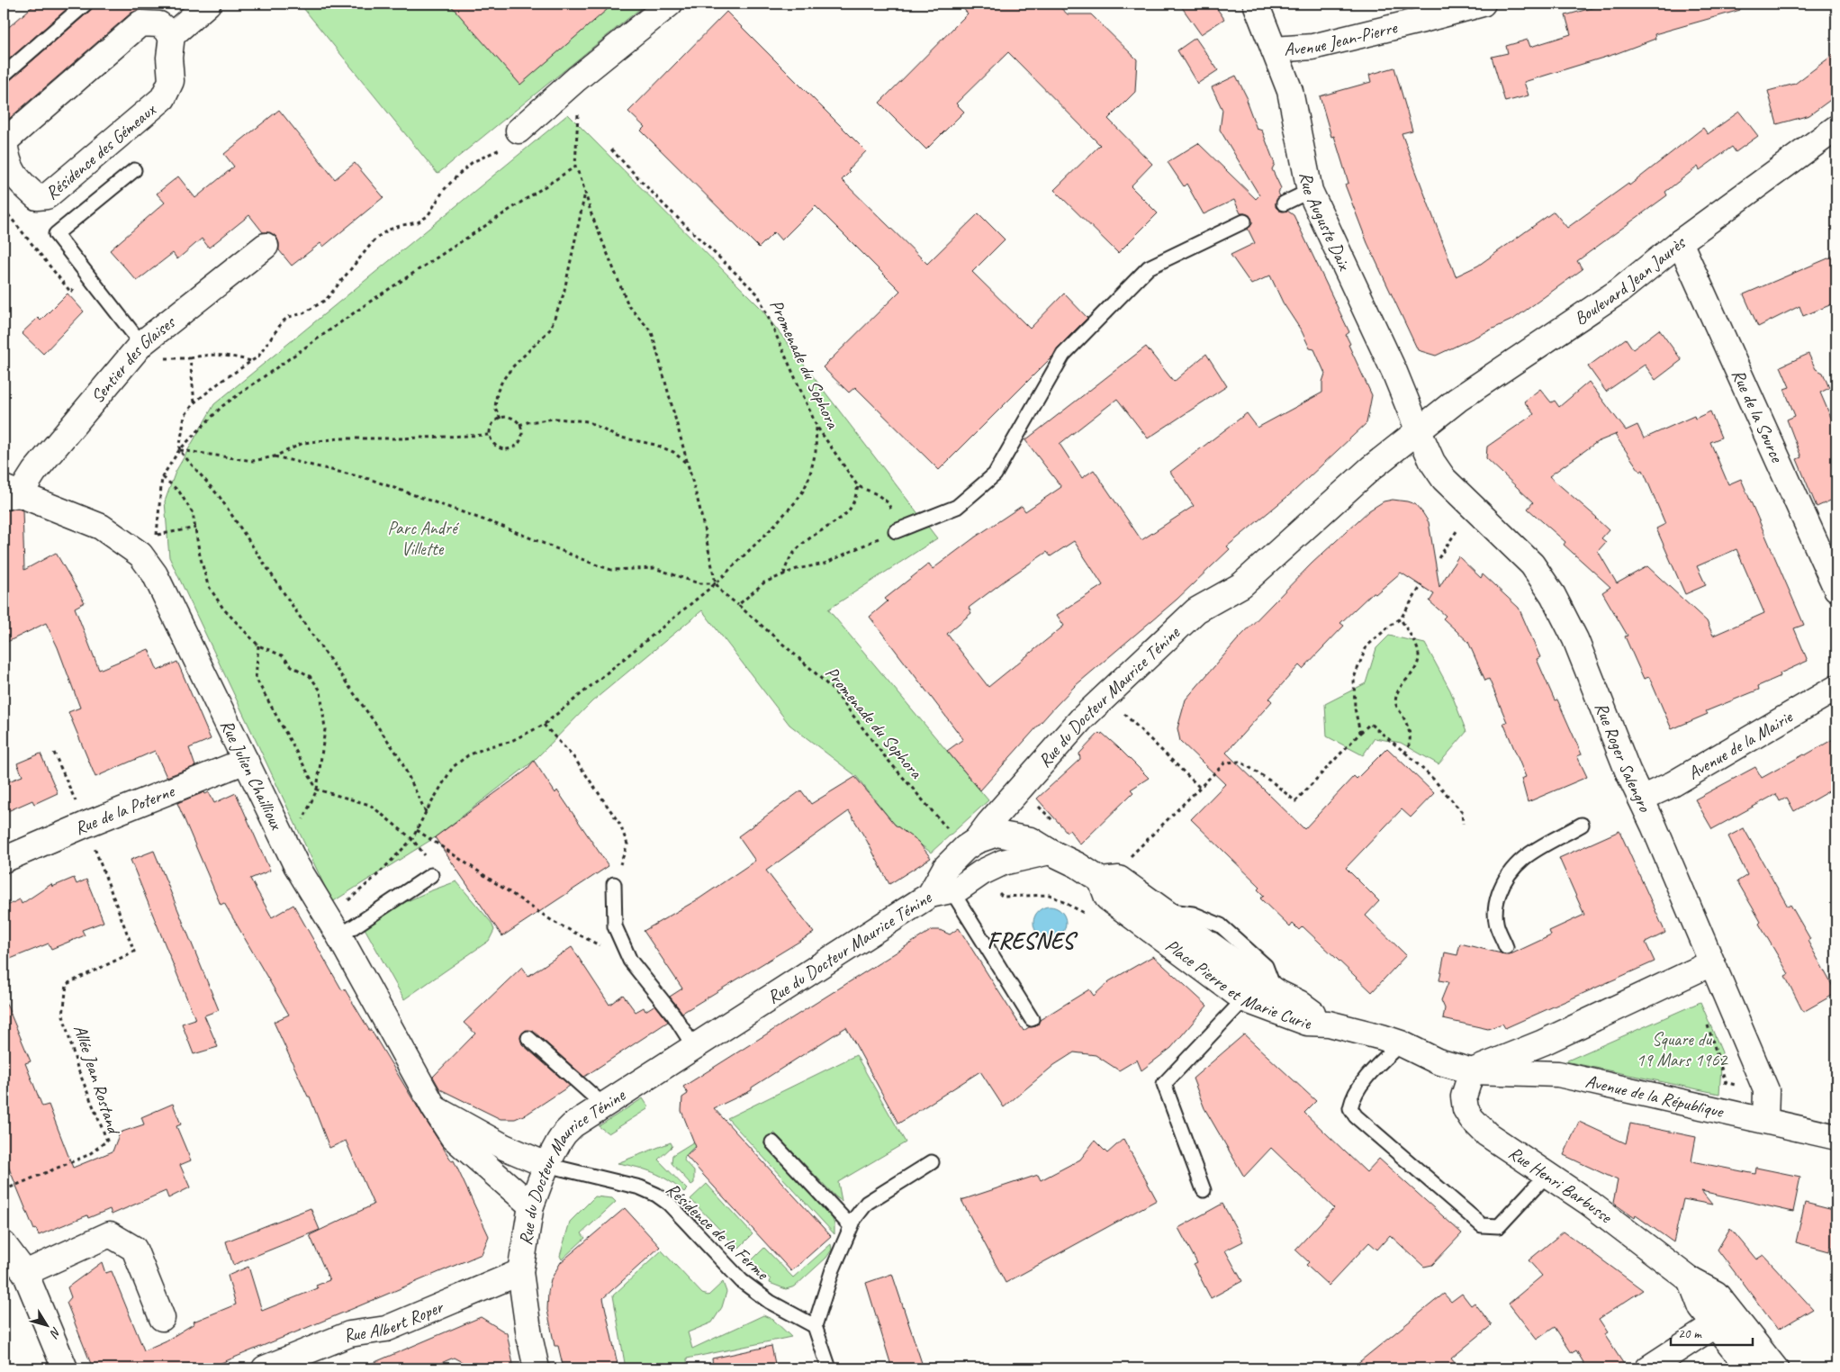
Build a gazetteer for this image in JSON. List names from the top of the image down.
{
  "streets": {
    "street": [
      "Avenue Jean-Pierre",
      "Résidence des Gémeaux",
      "Rue Auguste Daix",
      "Boulevard Jean Jaurès",
      "Sentier des Glaises",
      "Rue de la Source",
      "Rue du Docteur Maurice Ténine",
      "Avenue de la Mairie",
      "Rue Roger Salengro",
      "Rue Julien Chaillioux",
      "Rue de la Poterne",
      "Place Pierre et Marie Curie",
      "Avenue de la République",
      "Rue Henri Barbusse",
      "Rue Albert Roper"
    ],
    "lane": ["Résidence de la Ferme"],
    "path": ["Promenade du Sophora", "Allée Jean Rostand"]
  },
  "crossings": [
    ["Avenue Jean-Pierre", "Rue Auguste Daix"],
    ["Rue Auguste Daix", "Boulevard Jean Jaurès"],
    ["Rue Auguste Daix", "Rue du Docteur Maurice Ténine"],
    ["Rue Auguste Daix", "Rue Roger Salengro"],
    ["Boulevard Jean Jaurès", "Rue de la Source"],
    ["Boulevard Jean Jaurès", "Rue du Docteur Maurice Ténine"],
    ["Boulevard Jean Jaurès", "Rue Roger Salengro"],
    ["Sentier des Glaises", "Rue Julien Chaillioux"],
    ["Rue du Docteur Maurice Ténine", "Rue Roger Salengro"],
    ["Rue du Docteur Maurice Ténine", "Rue Julien Chaillioux"],
    ["Rue du Docteur Maurice Ténine", "Résidence de la Ferme"],
    ["Rue du Docteur Maurice Ténine", "Rue Albert Roper"],
    ["Avenue de la Mairie", "Rue Roger Salengro"],
    ["Rue Roger Salengro", "Avenue de la République"],
    ["Rue Julien Chaillioux", "Rue de la Poterne"],
    ["Rue de la Poterne", "Allée Jean Rostand"],
    ["Place Pierre et Marie Curie", "Avenue de la République"],
    ["Place Pierre et Marie Curie", "Rue Henri Barbusse"],
    ["Avenue de la République", "Rue Henri Barbusse"]
  ],
  "districts": ["FRESNES"],
  "parks": ["Parc André Villette", "Square du 19 Mars 1962"],
  "scale_bar": "20 m",
  "north": "bottom right"
}
